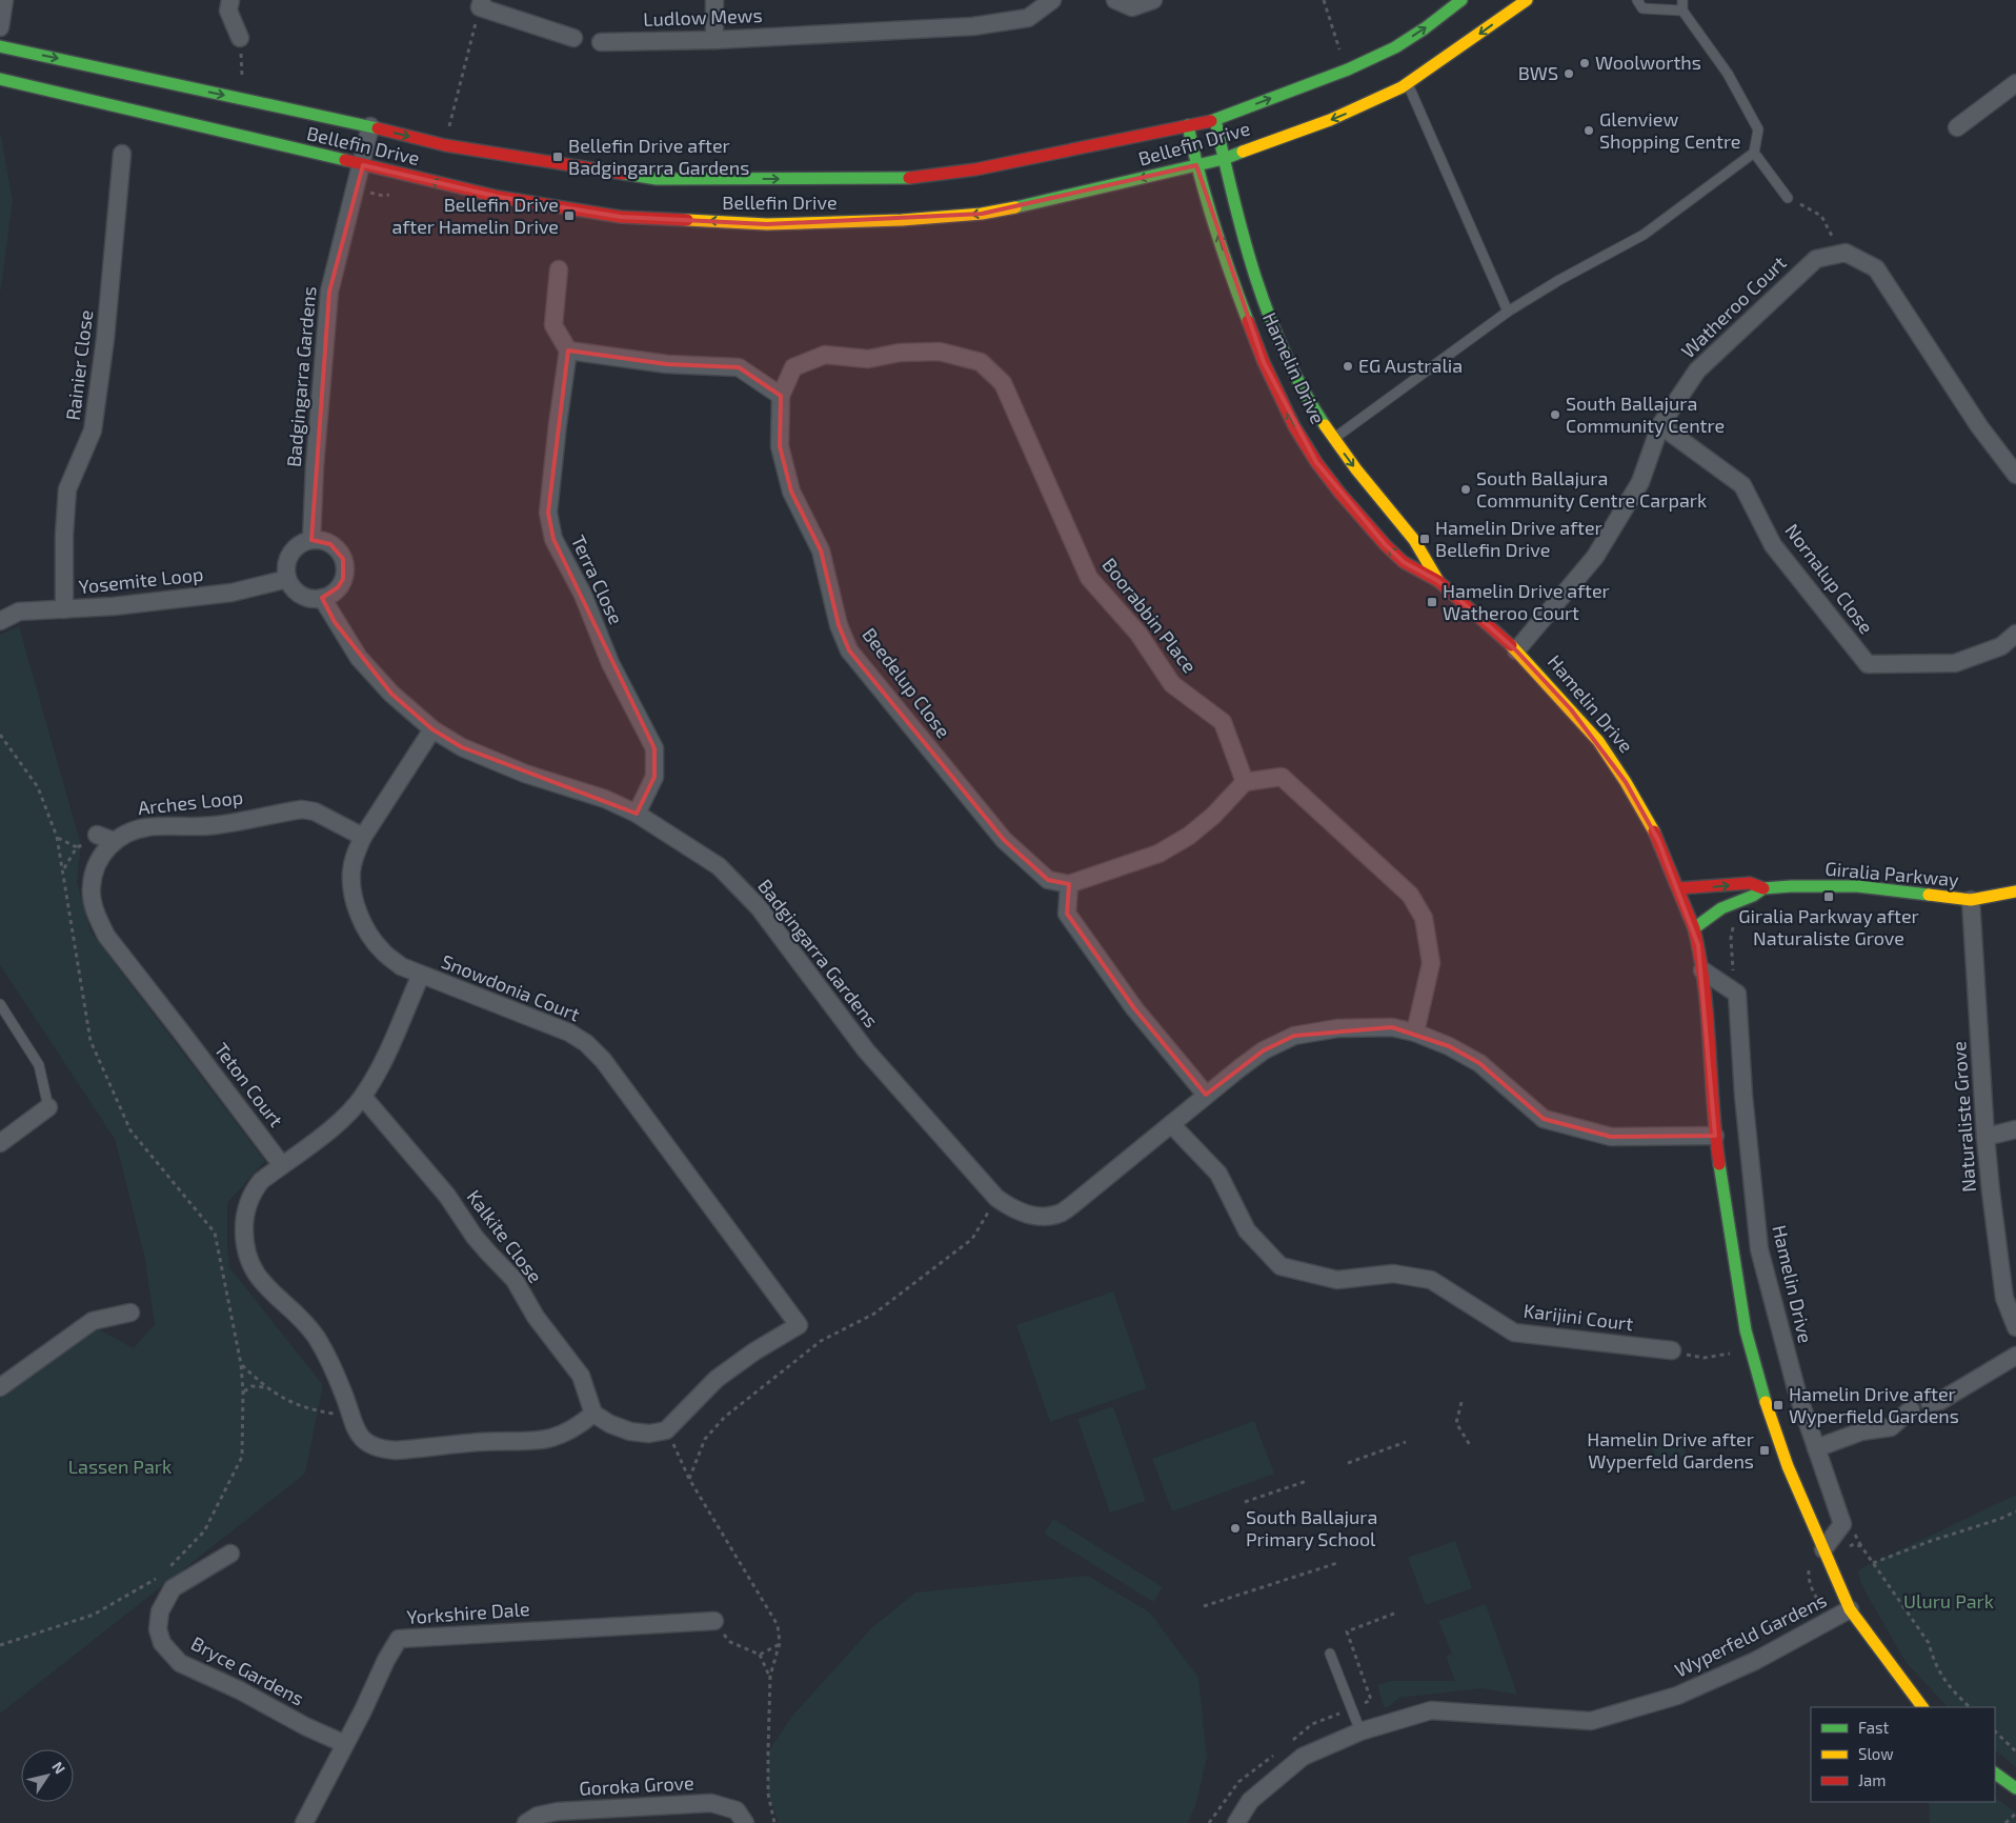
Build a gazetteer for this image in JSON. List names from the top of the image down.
{
  "streets": {
    "main road": ["Bellefin Drive", "Hamelin Drive", "Giralia Parkway"],
    "street": [
      "Ludlow Mews",
      "Watheroo Court",
      "Rainier Close",
      "Badgingarra Gardens",
      "Nornalup Close",
      "Terra Close",
      "Yosemite Loop",
      "Boorabbin Place",
      "Beedelup Close",
      "Arches Loop",
      "Snowdonia Court",
      "Teton Court",
      "Naturaliste Grove",
      "Kalkite Close",
      "Karijini Court",
      "Yorkshire Dale",
      "Wyperfeld Gardens",
      "Bryce Gardens",
      "Goroka Grove"
    ]
  },
  "crossings": [
    ["Bellefin Drive", "Hamelin Drive"],
    ["Bellefin Drive", "Badgingarra Gardens"],
    ["Watheroo Court", "Hamelin Drive"],
    ["Watheroo Court", "Nornalup Close"],
    ["Rainier Close", "Yosemite Loop"],
    ["Hamelin Drive", "Badgingarra Gardens"],
    ["Hamelin Drive", "Giralia Parkway"],
    ["Hamelin Drive", "Wyperfeld Gardens"],
    ["Badgingarra Gardens", "Terra Close"],
    ["Badgingarra Gardens", "Yosemite Loop"],
    ["Badgingarra Gardens", "Snowdonia Court"],
    ["Badgingarra Gardens", "Karijini Court"],
    ["Boorabbin Place", "Beedelup Close"],
    ["Arches Loop", "Snowdonia Court"],
    ["Arches Loop", "Teton Court"],
    ["Giralia Parkway", "Naturaliste Grove"],
    ["Yorkshire Dale", "Bryce Gardens"]
  ],
  "parks": ["Lassen Park", "Uluru Park"],
  "places": {
    "other": [
      "Woolworths",
      "BWS",
      "Glenview Shopping Centre",
      "EG Australia",
      "South Ballajura Community Centre",
      "South Ballajura Community Centre Carpark",
      "South Ballajura Primary School"
    ],
    "transit": [
      "Bellefin Drive after Badgingarra Gardens",
      "Bellefin Drive after Hamelin Drive",
      "Hamelin Drive after Bellefin Drive",
      "Hamelin Drive after Watheroo Court",
      "Giralia Parkway after Naturaliste Grove",
      "Hamelin Drive after Wyperfield Gardens",
      "Hamelin Drive after Wyperfeld Gardens"
    ]
  },
  "legend": ["Fast", "Slow", "Jam"],
  "north": "top right"
}
